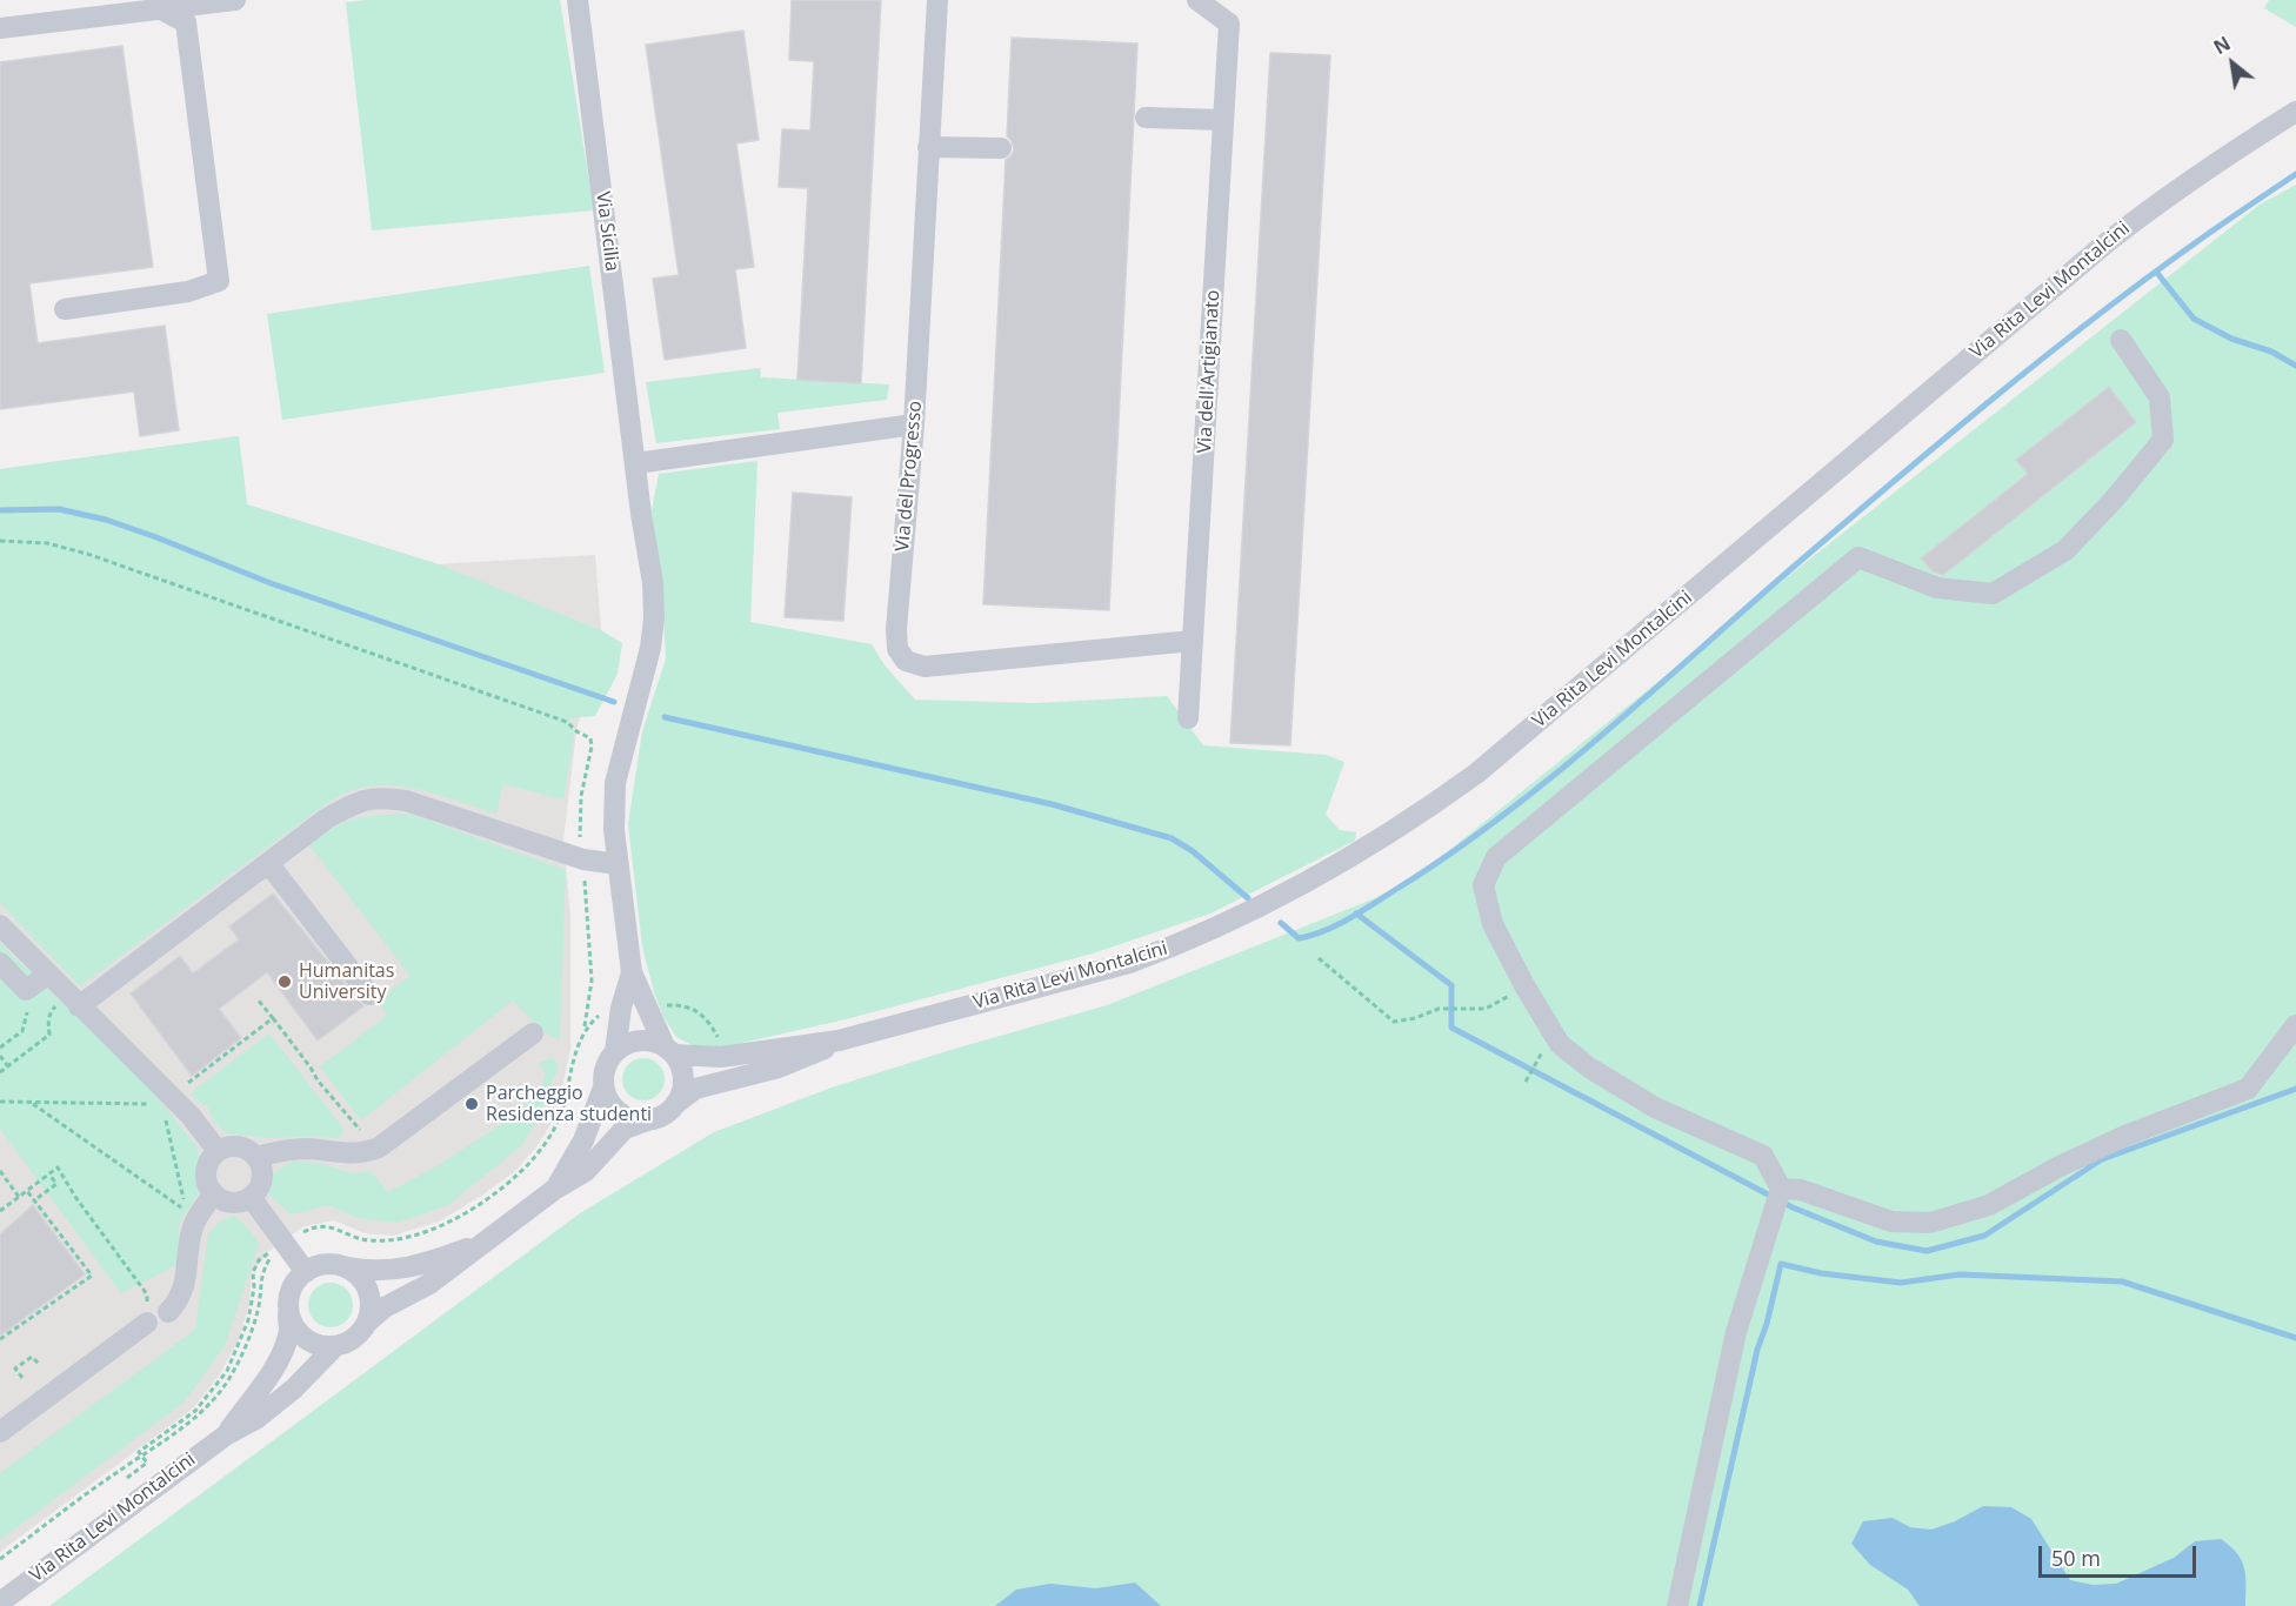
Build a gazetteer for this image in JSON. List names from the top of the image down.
{
  "streets": {
    "street": [
      "Via Sicilia",
      "Via Rita Levi Montalcini",
      "Via dell'Artigianato",
      "Via del Progresso"
    ]
  },
  "crossings": [
    ["Via dell'Artigianato", "Via del Progresso"]
  ],
  "places": ["Humanitas University", "Parcheggio Residenza studenti"],
  "scale_bar": "50 m",
  "north": "top left"
}
